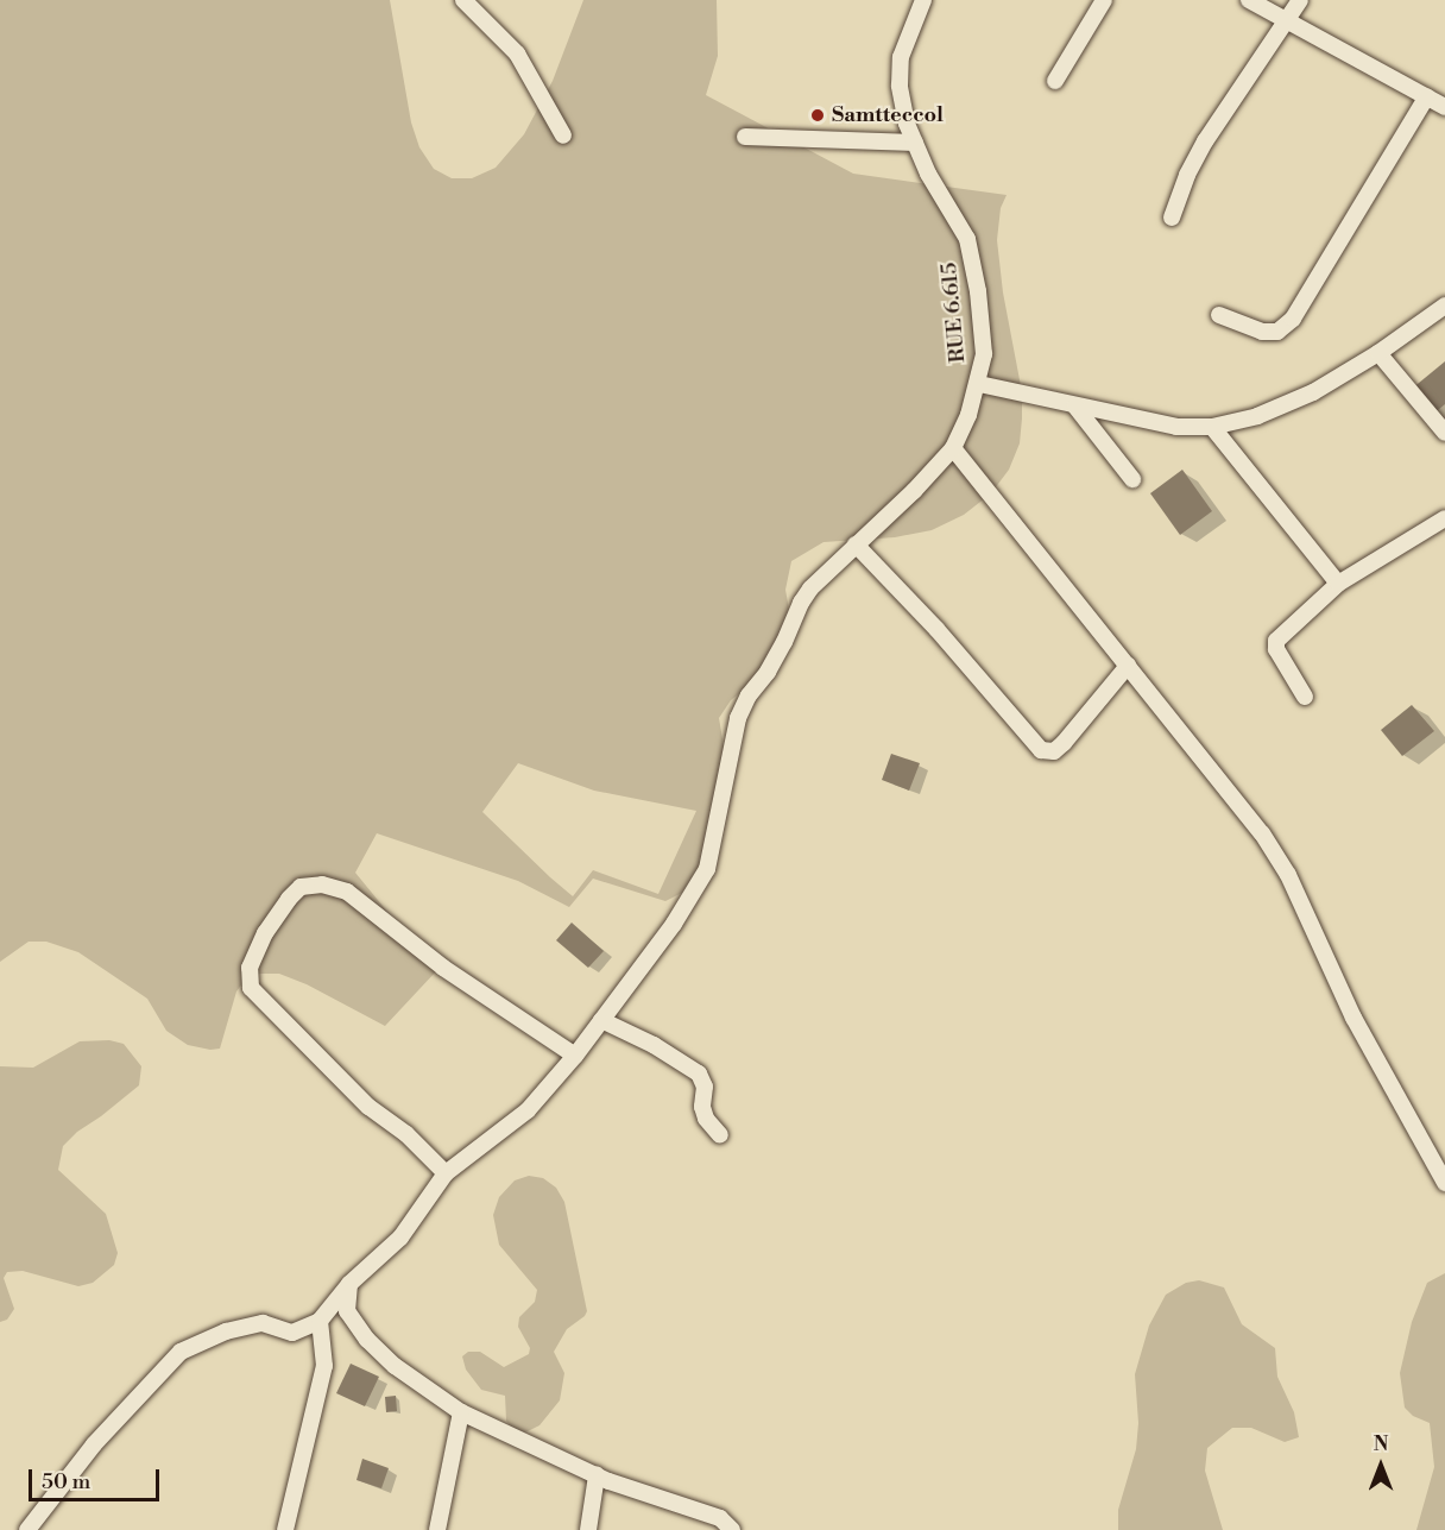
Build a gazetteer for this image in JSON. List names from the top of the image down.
{
  "streets": {
    "street": ["RUE 6.615"]
  },
  "places": ["Samtteccol"],
  "scale_bar": "50 m",
  "north": "top"
}
